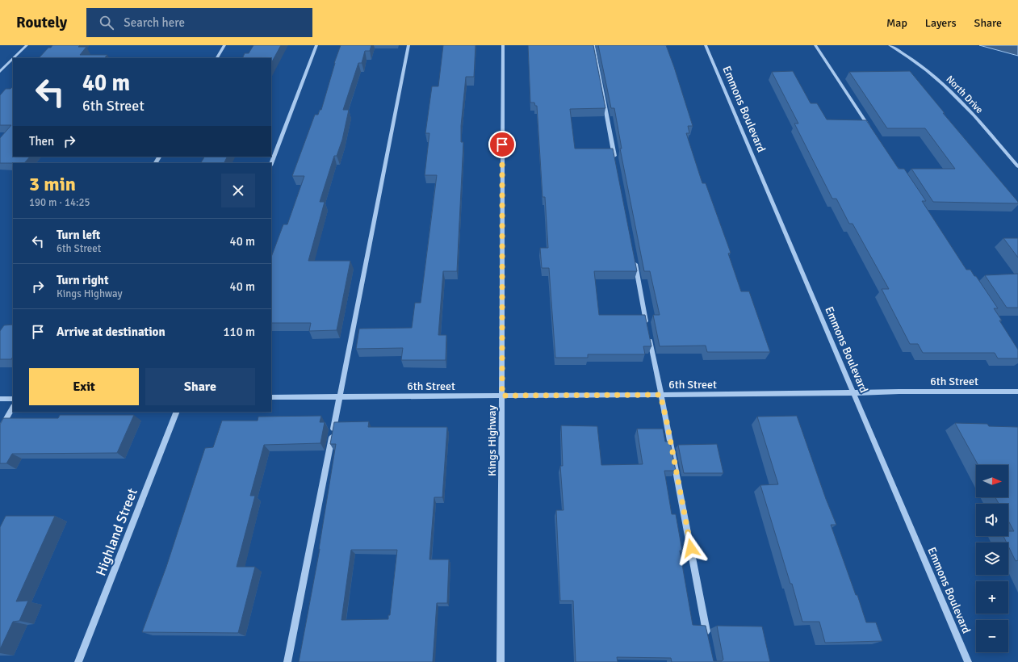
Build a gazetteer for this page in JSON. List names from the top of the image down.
{
  "streets": {
    "street": [
      "North Drive",
      "Emmons Boulevard",
      "6th Street",
      "Kings Highway",
      "Highland Street"
    ]
  },
  "crossings": [
    ["Emmons Boulevard", "6th Street"],
    ["6th Street", "Kings Highway"]
  ],
  "north": "right",
  "page": {
    "header": "Routely",
    "search": "Search here",
    "nav": ["Map", "Layers", "Share"],
    "turn": ["40 m", "6th Street"],
    "then": "Then",
    "heading": ["3 min", "190 m · 14:25"],
    "list": [
      {
        "name": "Turn left",
        "note": "6th Street",
        "value": "40 m"
      },
      {
        "name": "Turn right",
        "note": "Kings Highway",
        "value": "40 m"
      },
      {
        "name": "Arrive at destination",
        "value": "110 m"
      }
    ],
    "buttons": ["Exit", "Share"],
    "map_buttons": ["+", "−"]
  }
}
